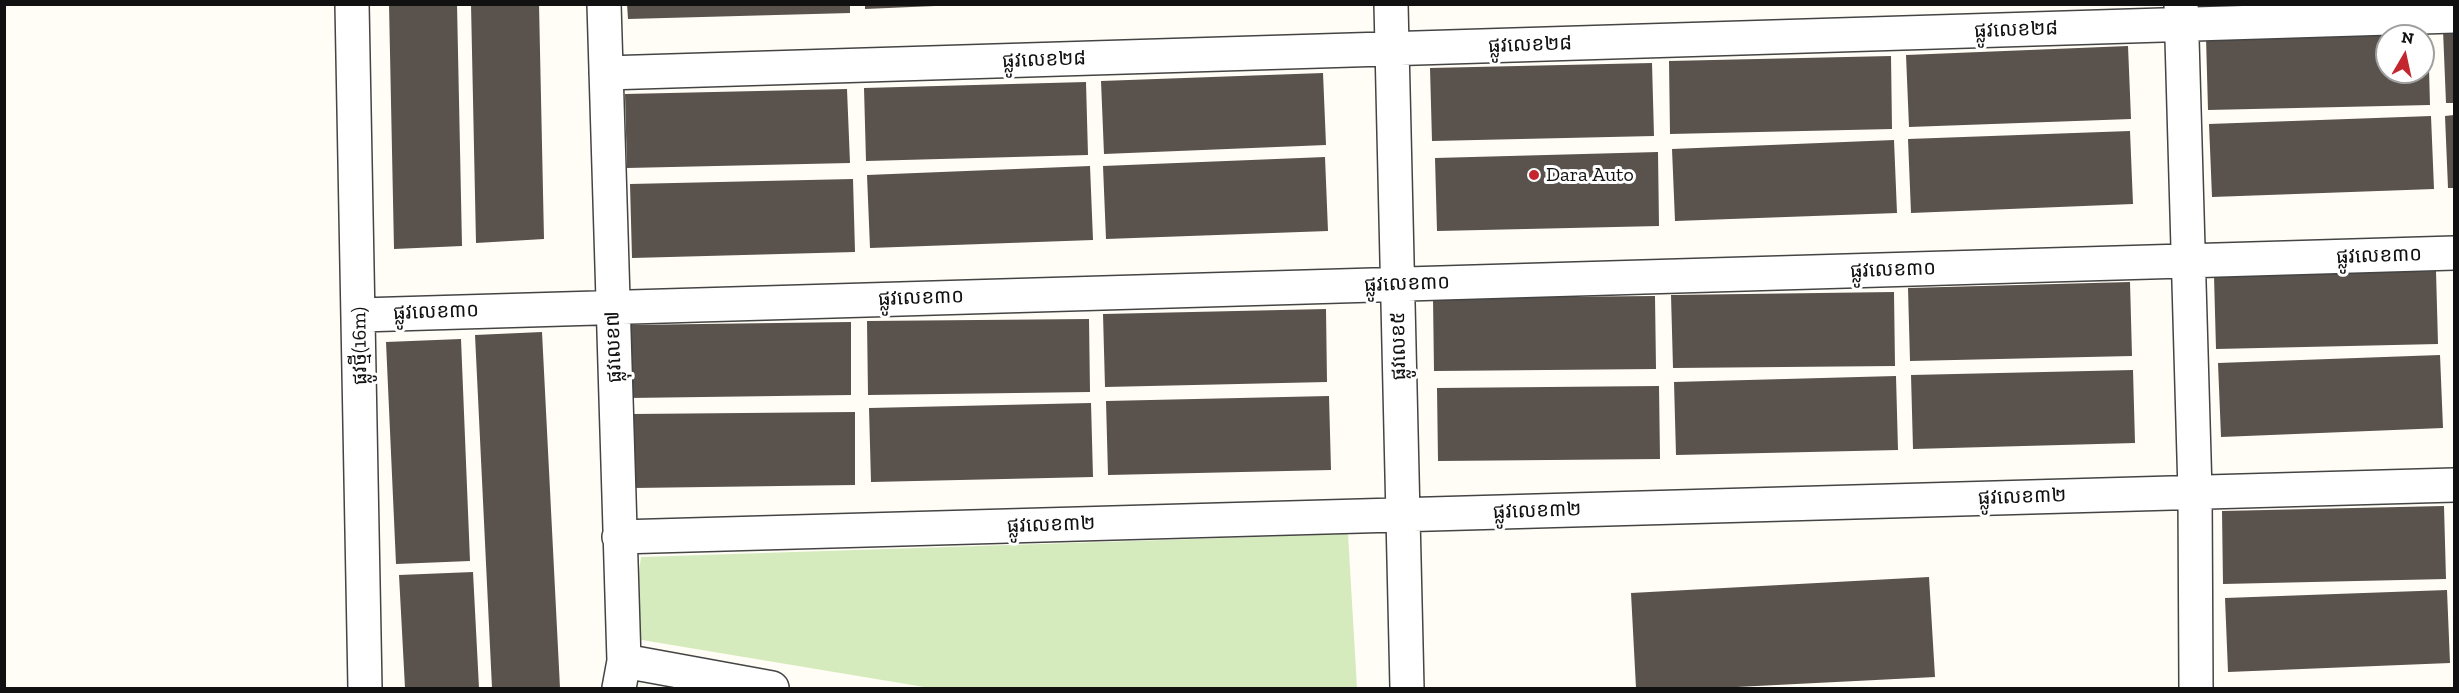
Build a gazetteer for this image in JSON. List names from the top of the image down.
{
  "streets": {
    "street": [
      "ផ្លូវលេខ២៨",
      "ផ្លូវលេខ៣០",
      "ផ្លូវថ្មី(16m)",
      "ផ្លូវលេខ៥",
      "ផ្លុវលេខ៧",
      "ផ្លូវលេខ៣២"
    ]
  },
  "crossings": [
    ["ផ្លូវលេខ២៨", "ផ្លូវលេខ៥"],
    ["ផ្លូវលេខ២៨", "ផ្លុវលេខ៧"],
    ["ផ្លូវលេខ៣០", "ផ្លូវថ្មី(16m)"],
    ["ផ្លូវលេខ៣០", "ផ្លូវលេខ៥"],
    ["ផ្លូវលេខ៣០", "ផ្លុវលេខ៧"],
    ["ផ្លូវលេខ៥", "ផ្លូវលេខ៣២"],
    ["ផ្លុវលេខ៧", "ផ្លូវលេខ៣២"]
  ],
  "places": ["Dara Auto"],
  "north": "top"
}
